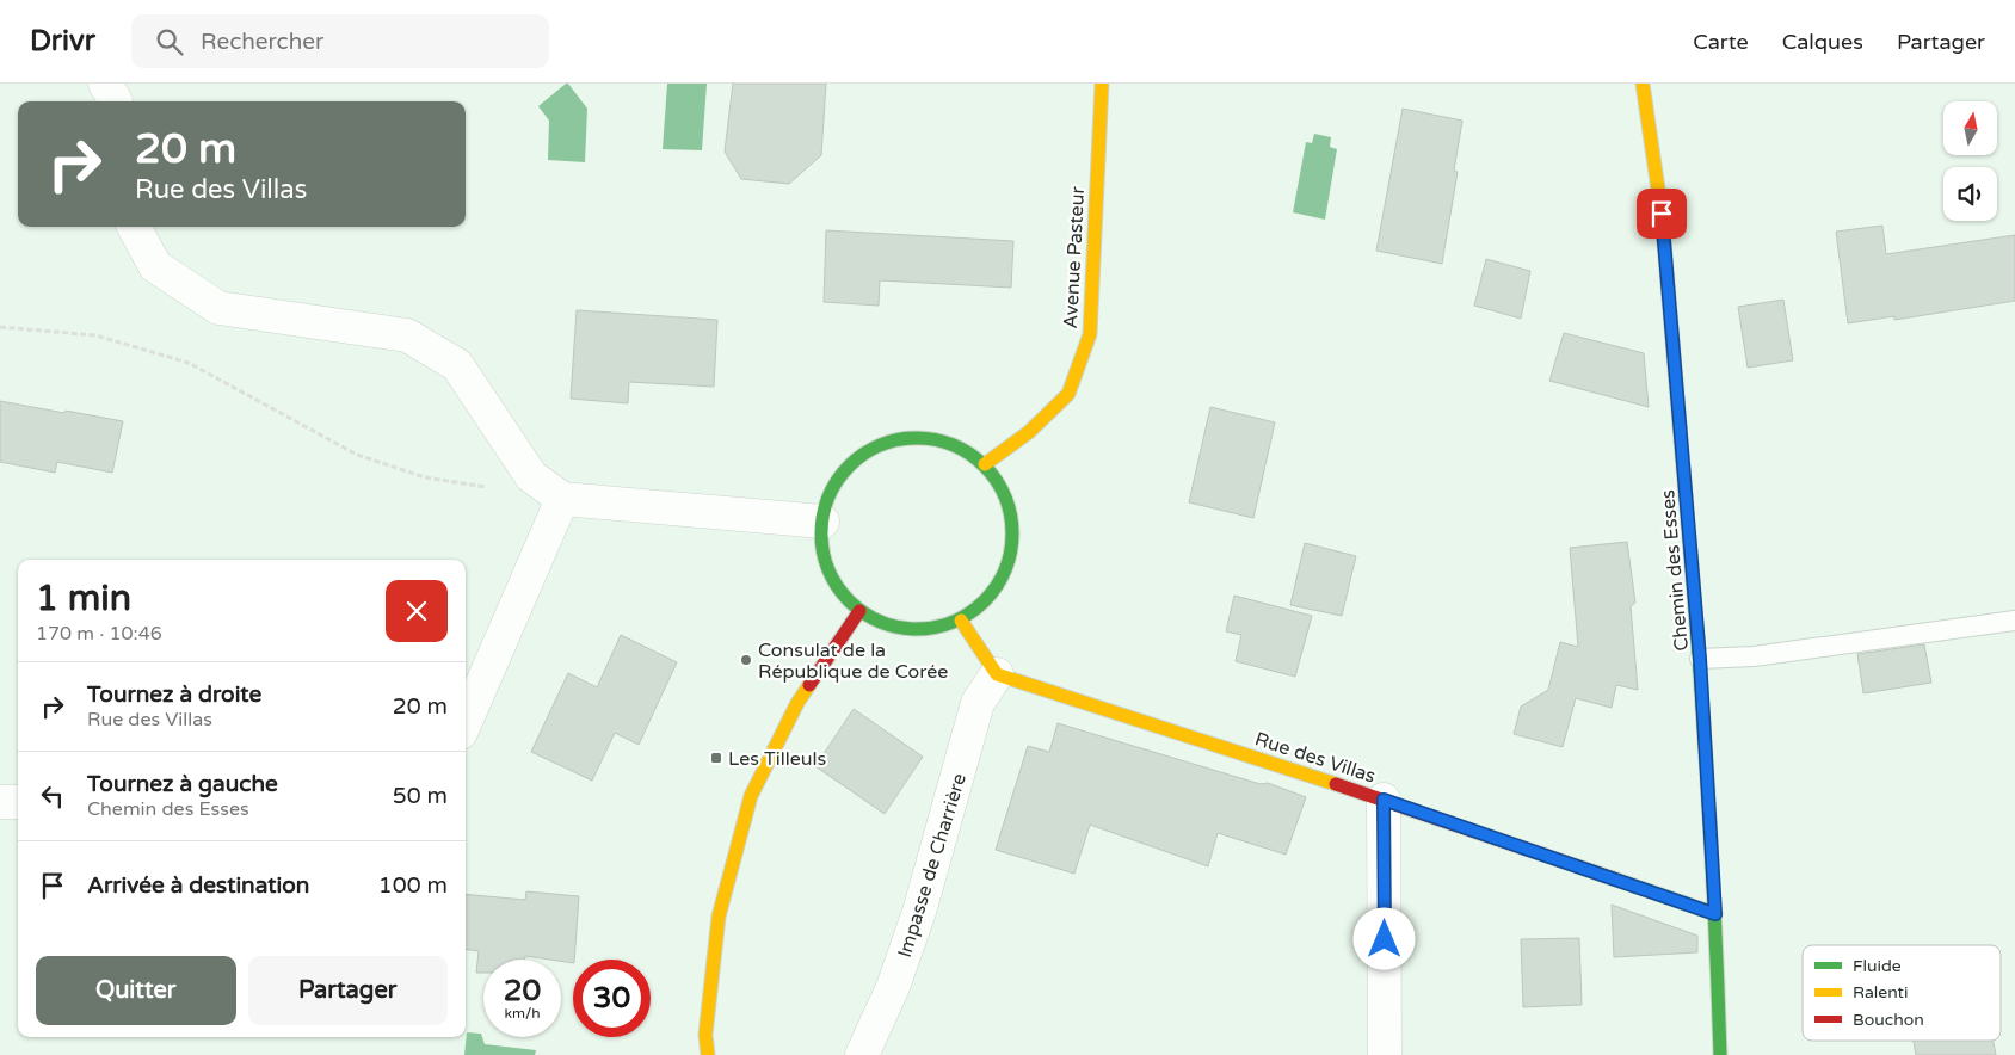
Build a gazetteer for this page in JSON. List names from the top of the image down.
{
  "streets": {
    "street": [
      "Avenue Pasteur",
      "Chemin des Esses",
      "Rue des Villas",
      "Impasse de Charrière"
    ]
  },
  "crossings": [
    ["Chemin des Esses", "Rue des Villas"],
    ["Rue des Villas", "Impasse de Charrière"]
  ],
  "places": {
    "other": ["Consulat de la République de Corée"],
    "transit": ["Les Tilleuls"]
  },
  "legend": ["Fluide", "Ralenti", "Bouchon"],
  "north": "top",
  "page": {
    "header": "Drivr",
    "search": "Rechercher",
    "nav": ["Carte", "Calques", "Partager"],
    "turn": ["20 m", "Rue des Villas"],
    "heading": ["1 min", "170 m · 10:46"],
    "list": [
      {
        "name": "Tournez à droite",
        "note": "Rue des Villas",
        "value": "20 m"
      },
      {
        "name": "Tournez à gauche",
        "note": "Chemin des Esses",
        "value": "50 m"
      },
      {
        "name": "Arrivée à destination",
        "value": "100 m"
      }
    ],
    "buttons": ["Quitter", "Partager"],
    "speed": "20 km/h",
    "limit": "30"
  }
}
